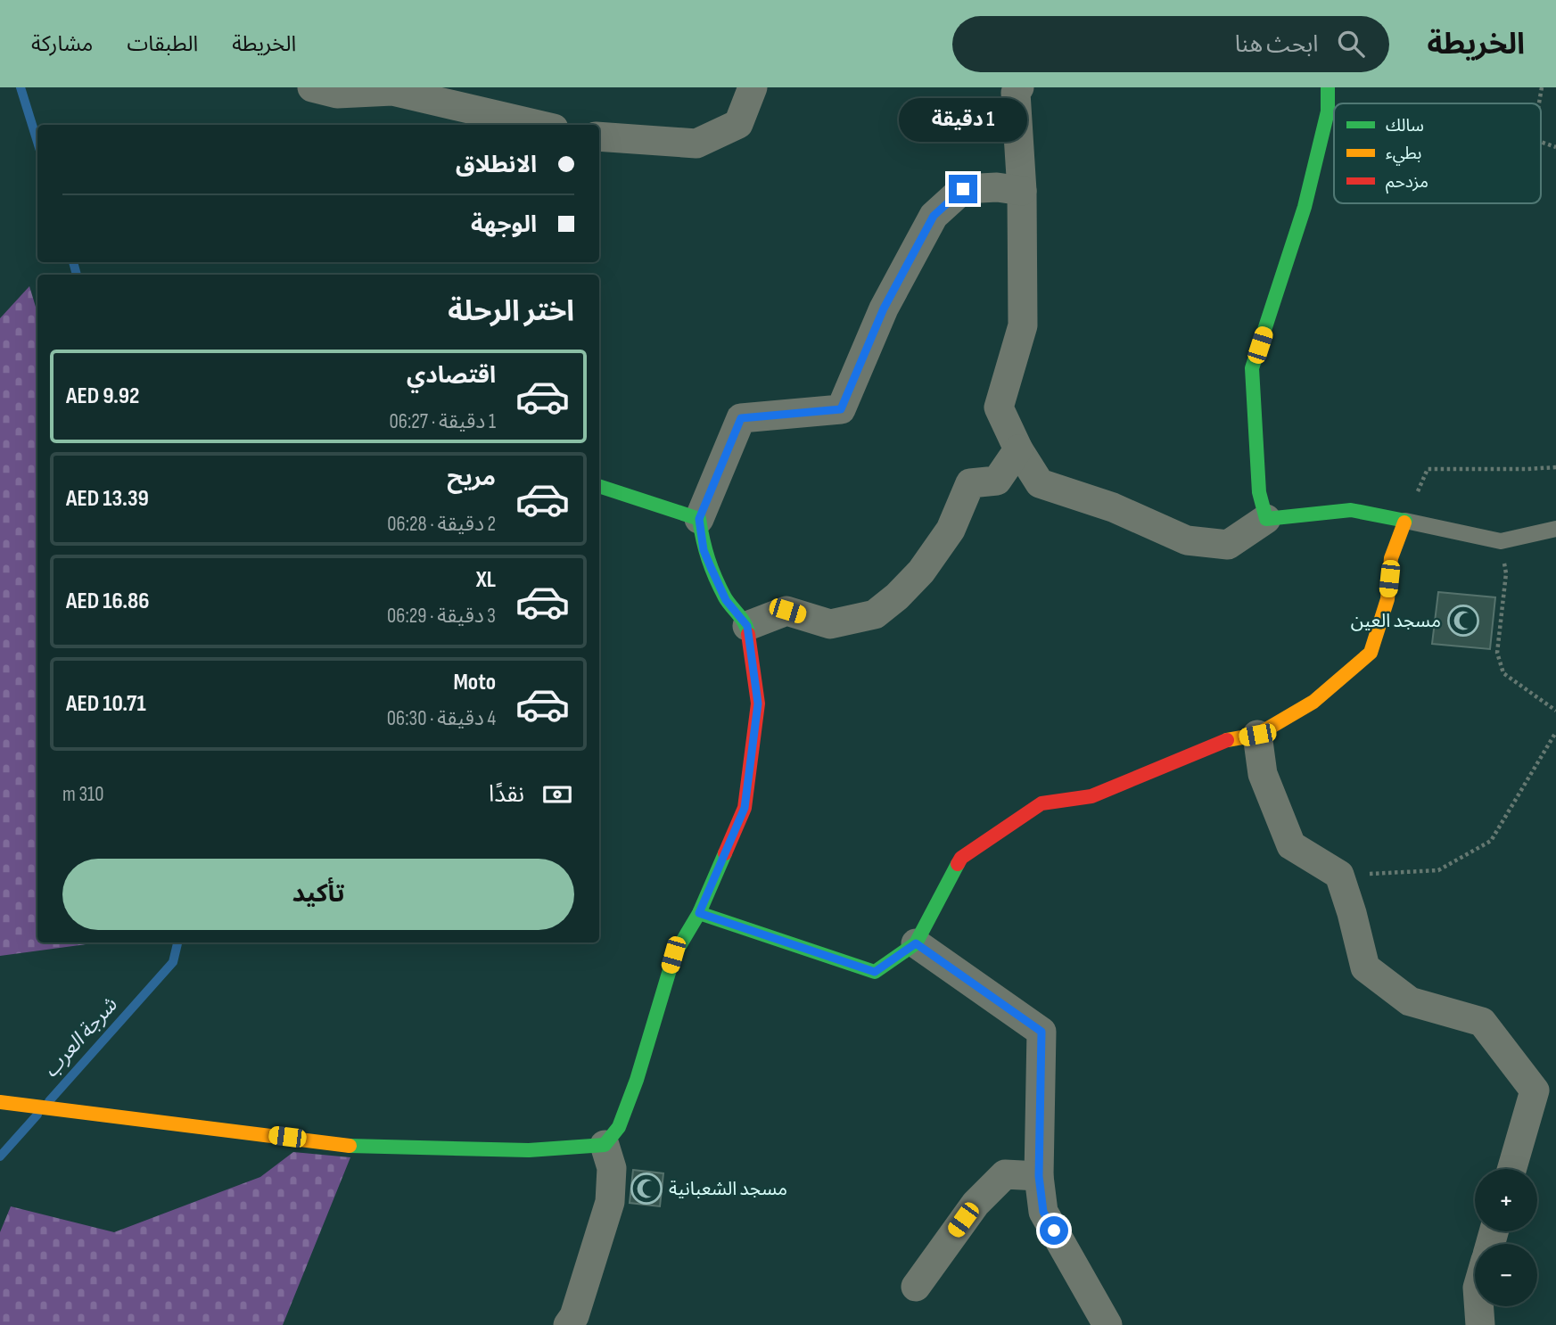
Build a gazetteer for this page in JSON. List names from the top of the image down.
{
  "water": ["شرجة العرب"],
  "places": {
    "mosque": ["مسجد العين", "مسجد الشعبانية"]
  },
  "legend": ["سالك", "بطيء", "مزدحم"],
  "page": {
    "header": "الخريطة",
    "search": "ابحث هنا",
    "nav": ["الخريطة", "الطبقات", "مشاركة"],
    "bubble": "1 دقيقة",
    "banner": ["الانطلاق", "الوجهة"],
    "heading": "اختر الرحلة",
    "list": [
      {
        "name": "اقتصادي",
        "note": "1 دقيقة · 06:27",
        "value": "AED 9.92"
      },
      {
        "name": "مريح",
        "note": "2 دقيقة · 06:28",
        "value": "AED 13.39"
      },
      {
        "name": "XL",
        "note": "3 دقيقة · 06:29",
        "value": "AED 16.86"
      },
      {
        "name": "Moto",
        "note": "4 دقيقة · 06:30",
        "value": "AED 10.71"
      }
    ],
    "pay": ["نقدًا", "310 m"],
    "buttons": "تأكيد",
    "map_buttons": ["+", "−"]
  }
}
